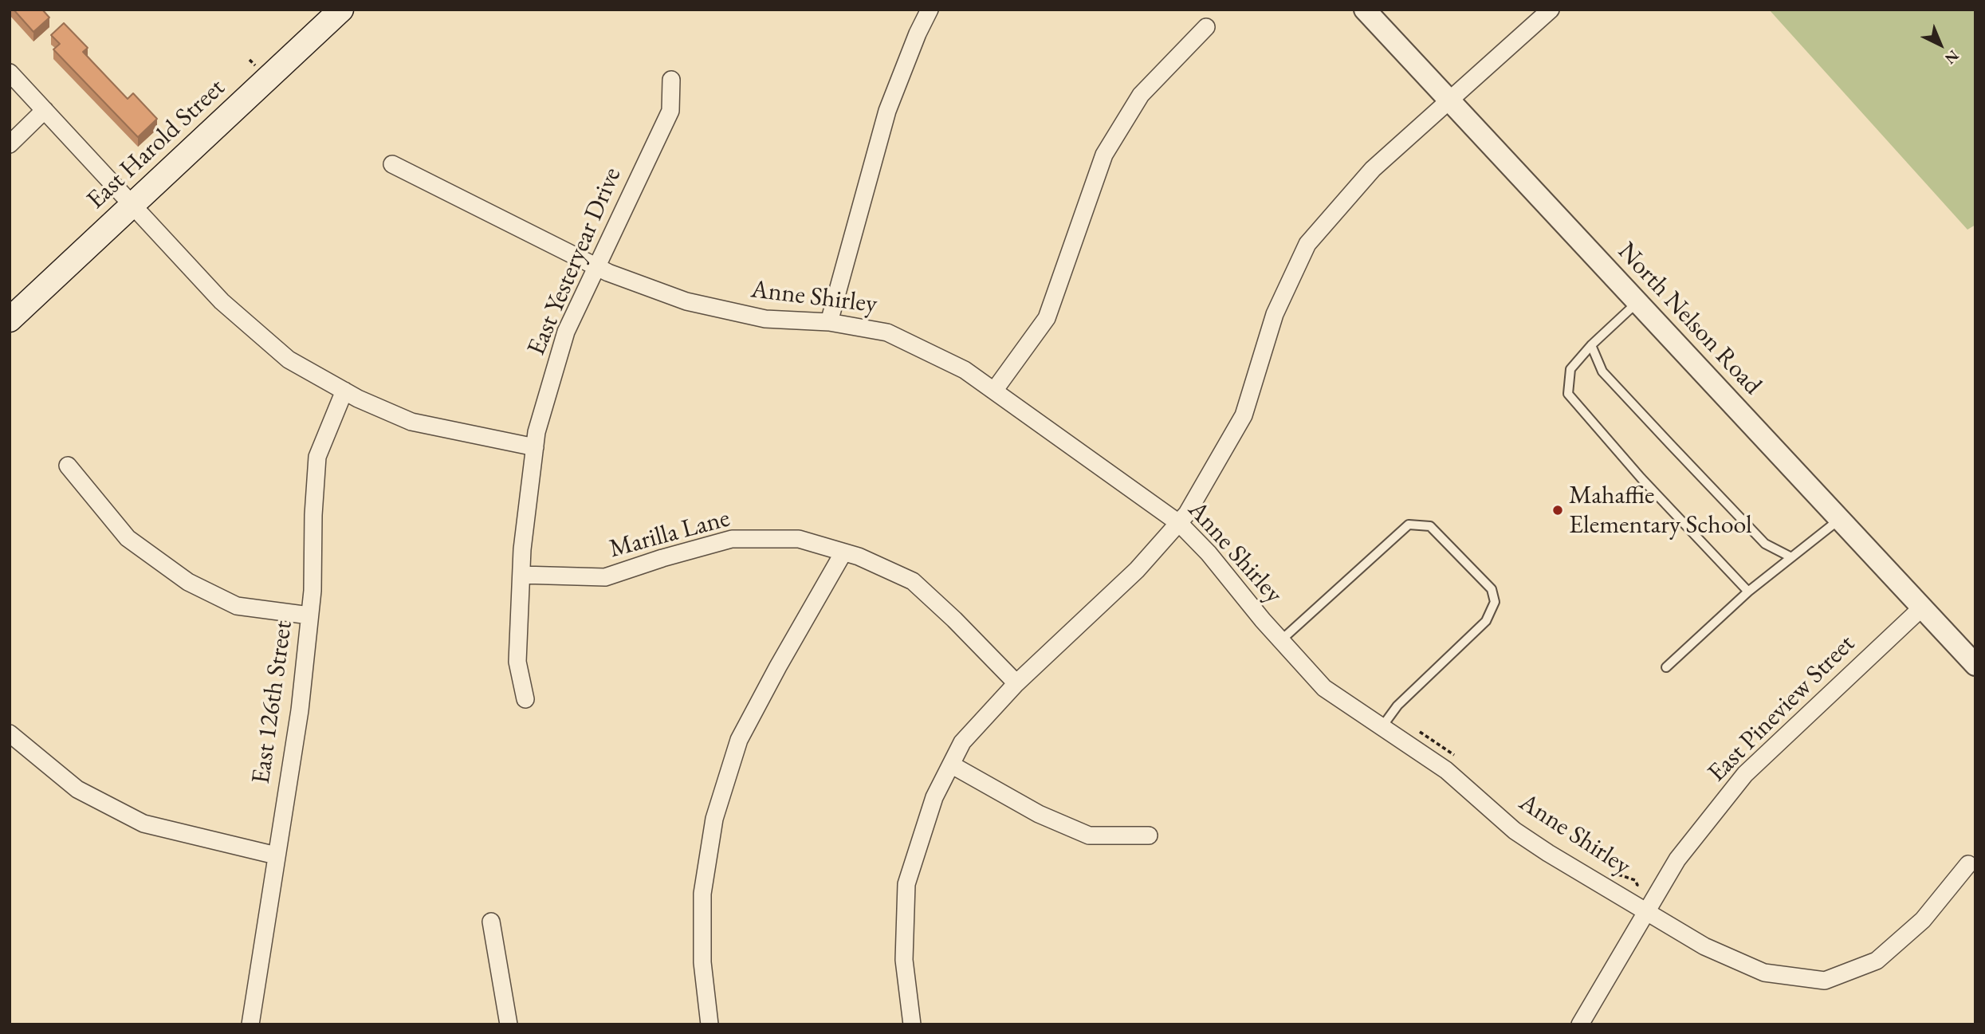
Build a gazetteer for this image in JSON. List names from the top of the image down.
{
  "streets": {
    "main road": ["East Harold Street"],
    "street": [
      "East Yesteryear Drive",
      "Anne Shirley",
      "North Nelson Road",
      "Marilla Lane",
      "East 126th Street",
      "East Pineview Street"
    ]
  },
  "crossings": [
    ["East Yesteryear Drive", "Anne Shirley"],
    ["East Yesteryear Drive", "Marilla Lane"],
    ["Anne Shirley", "East Pineview Street"],
    ["North Nelson Road", "East Pineview Street"]
  ],
  "places": ["Mahaffie Elementary School"],
  "north": "bottom right"
}
